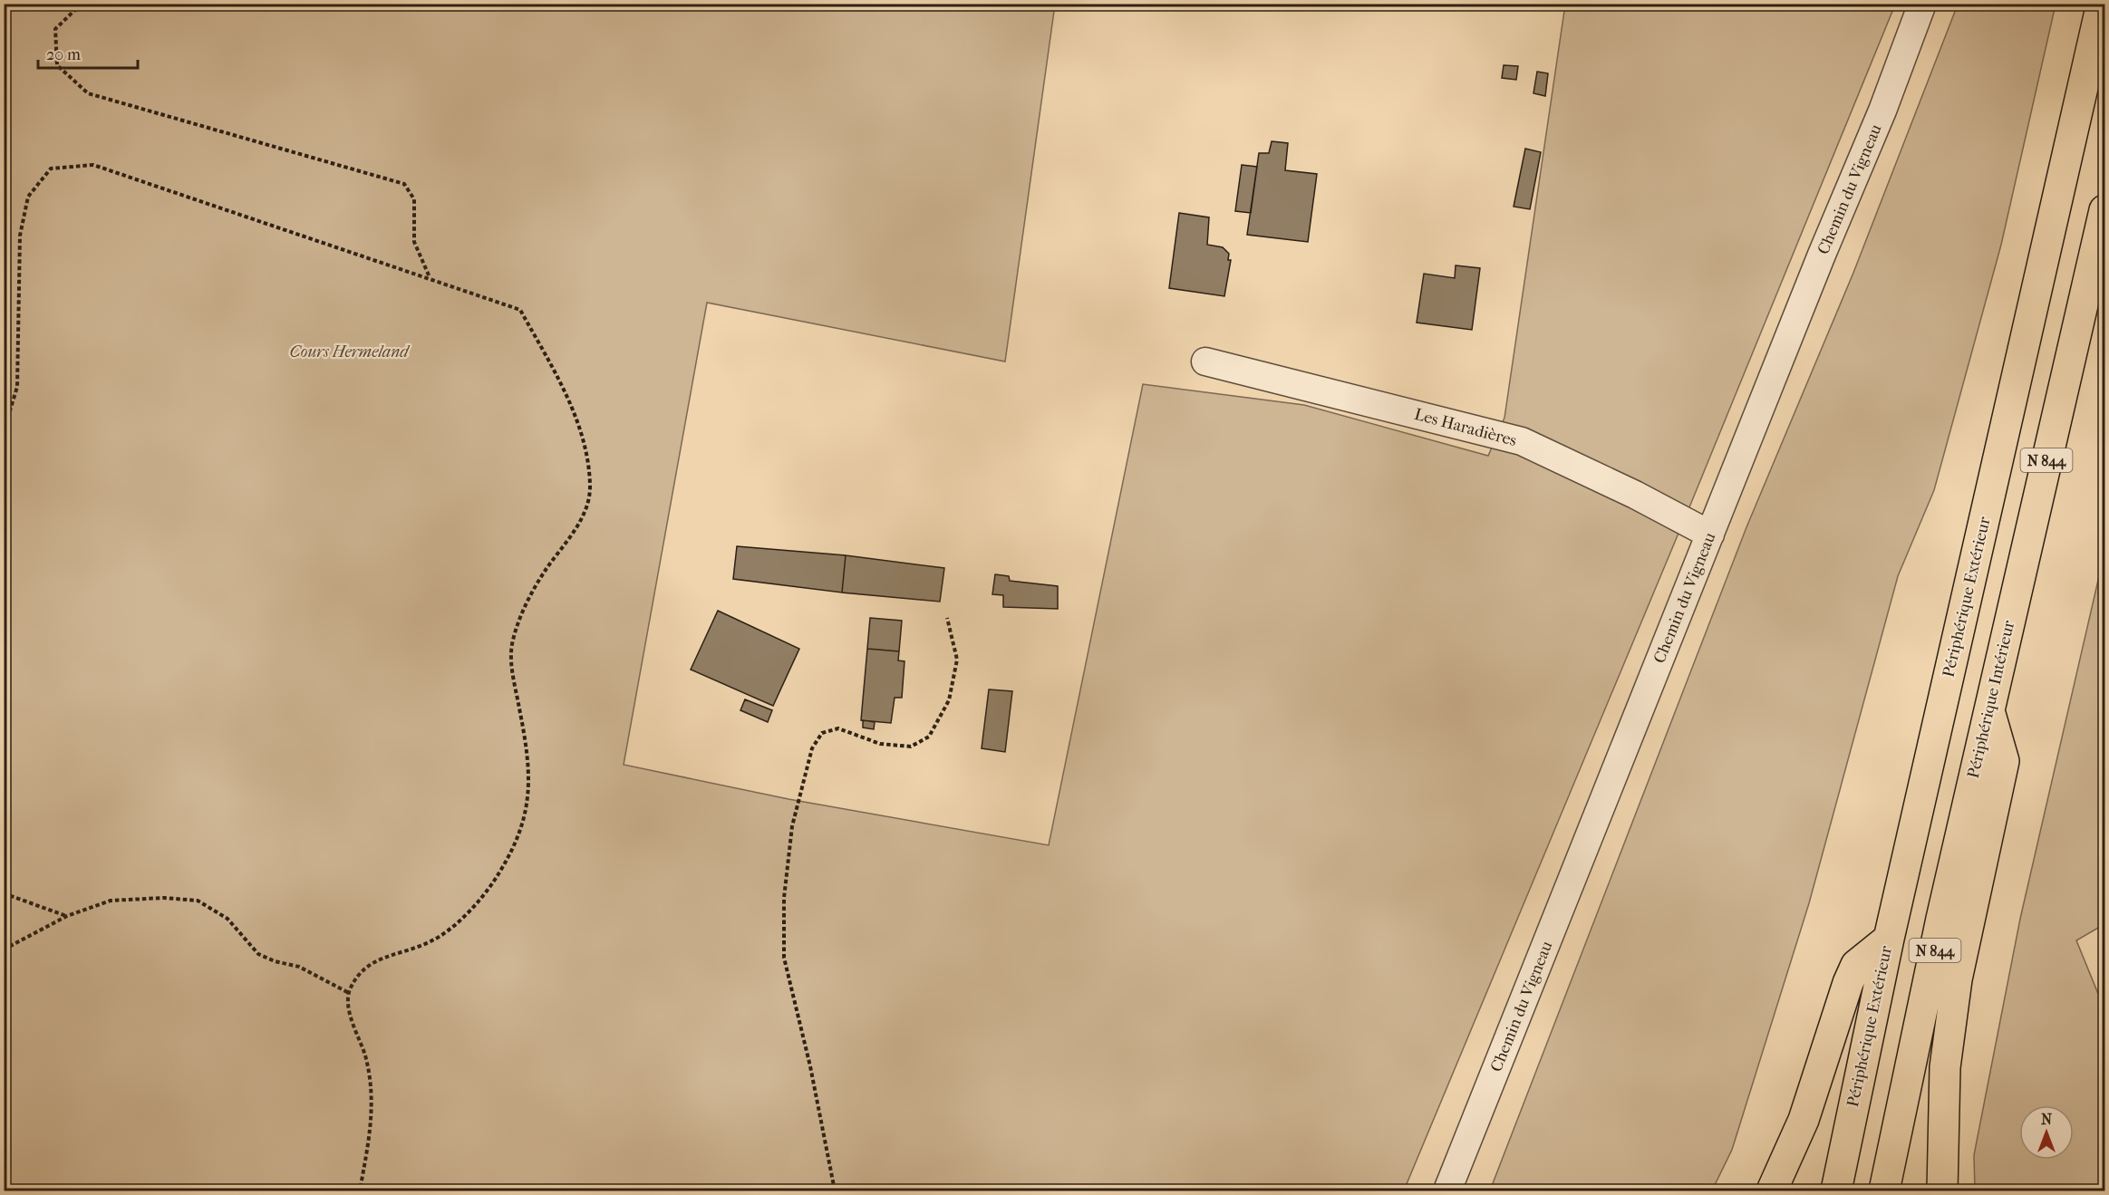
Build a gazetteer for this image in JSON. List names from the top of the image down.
{
  "streets": {
    "highway": ["N 844", "Périphérique Extérieur", "Périphérique Intérieur"],
    "street": ["Chemin du Vigneau", "Les Haradières"]
  },
  "crossings": [
    ["Chemin du Vigneau", "Les Haradières"]
  ],
  "parks": ["Cours Hermeland"],
  "scale_bar": "20 m",
  "north": "top"
}
